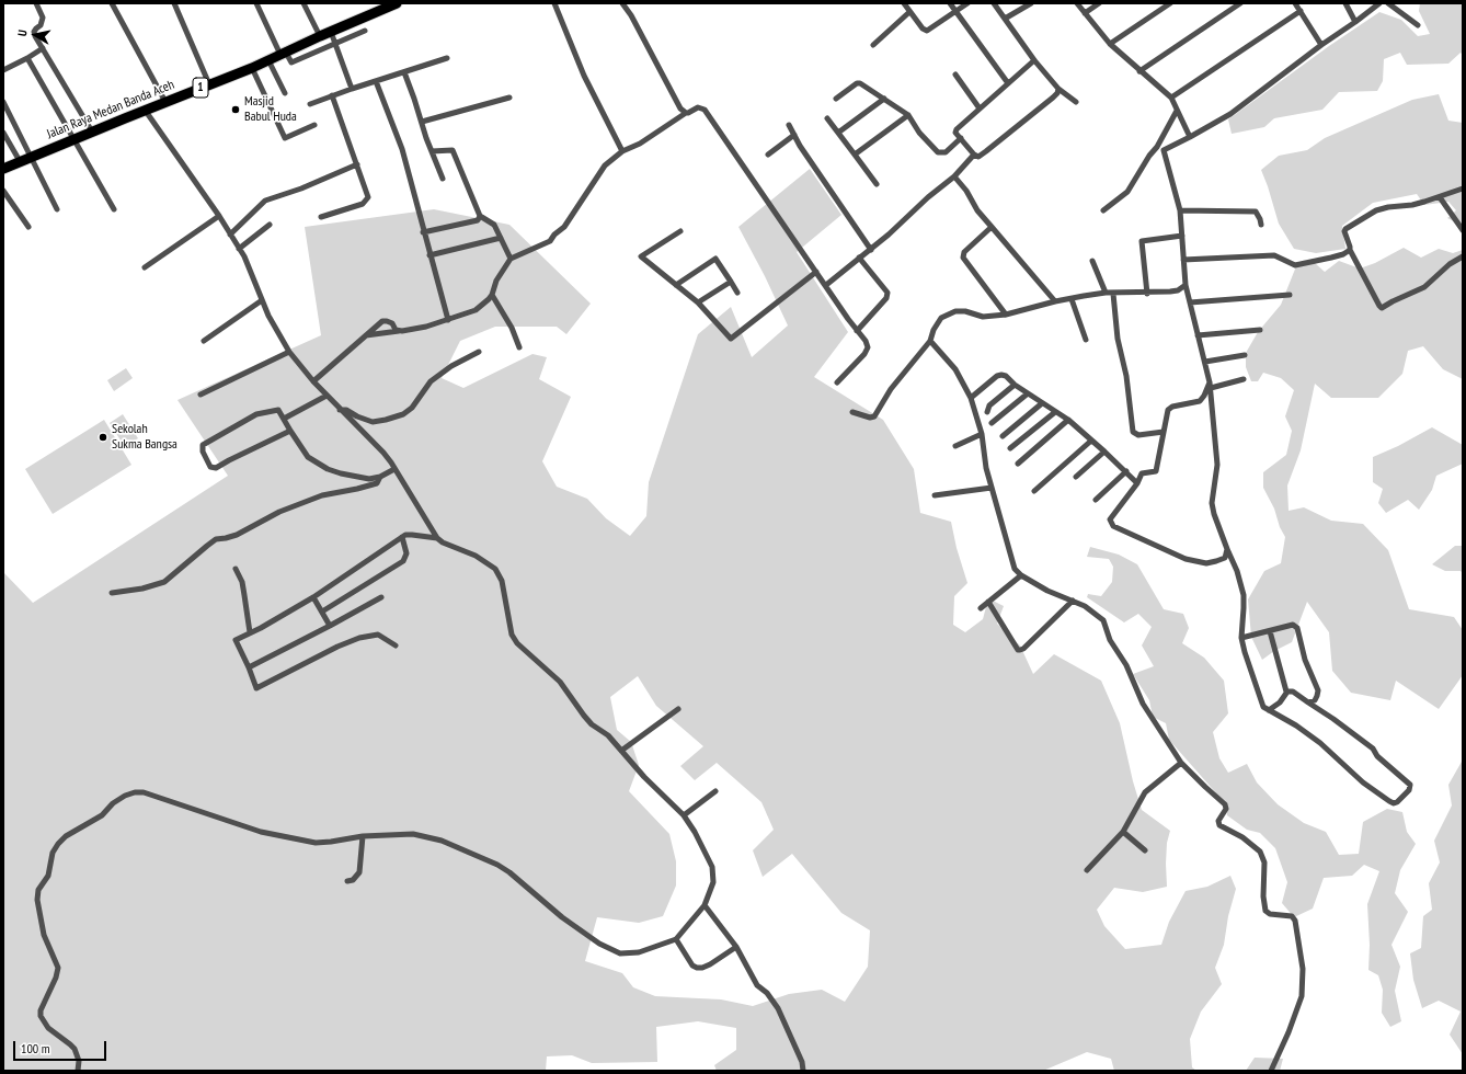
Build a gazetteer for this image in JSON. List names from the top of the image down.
{
  "streets": {
    "highway": ["1", "Jalan Raya Medan Banda Aceh"]
  },
  "places": ["Masjid Babul Huda", "Sekolah Sukma Bangsa"],
  "scale_bar": "100 m",
  "north": "left"
}
